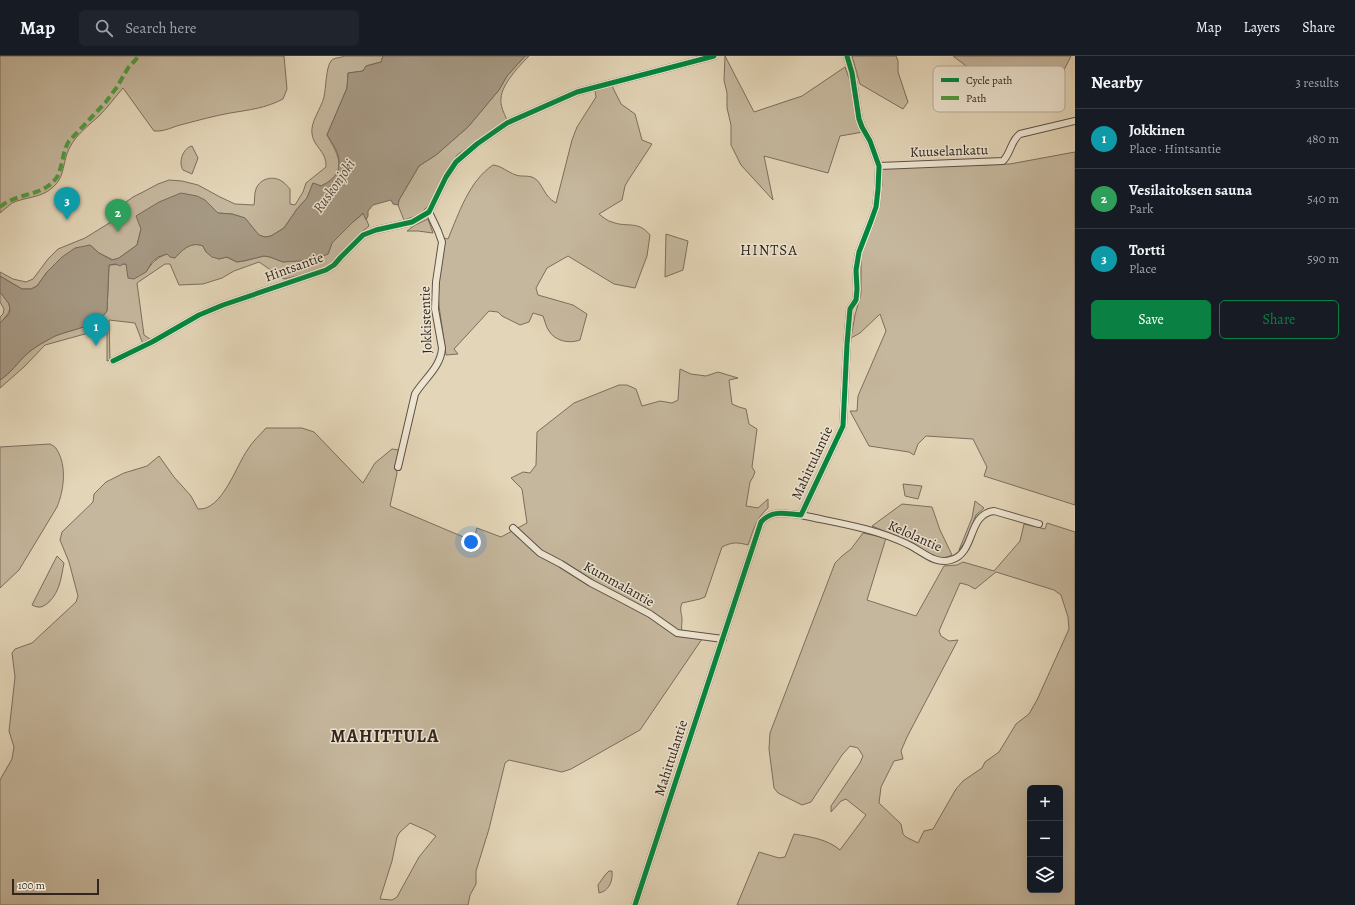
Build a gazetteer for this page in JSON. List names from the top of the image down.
{
  "streets": {
    "street": [
      "Kuuselankatu",
      "Hintsantie",
      "Jokkistentie",
      "Mahittulantie",
      "Kelolantie",
      "Kummalantie"
    ]
  },
  "crossings": [
    ["Kuuselankatu", "Mahittulantie"],
    ["Hintsantie", "Jokkistentie"],
    ["Mahittulantie", "Kelolantie"],
    ["Mahittulantie", "Kummalantie"]
  ],
  "districts": ["HINTSA", "MAHITTULA"],
  "water": ["Ruskonjoki"],
  "legend": ["Cycle path", "Path"],
  "scale_bar": "100 m",
  "page": {
    "header": "Map",
    "search": "Search here",
    "nav": ["Map", "Layers", "Share"],
    "heading": ["Nearby", "3 results"],
    "list": [
      {
        "mark": "1",
        "name": "Jokkinen",
        "note": "Place · Hintsantie",
        "value": "480 m"
      },
      {
        "mark": "2",
        "name": "Vesilaitoksen sauna",
        "note": "Park",
        "value": "540 m"
      },
      {
        "mark": "3",
        "name": "Tortti",
        "note": "Place",
        "value": "590 m"
      }
    ],
    "pins": ["3", "2", "1"],
    "buttons": ["Save", "Share"],
    "map_buttons": ["+", "−"],
    "scale": "100 m"
  }
}
